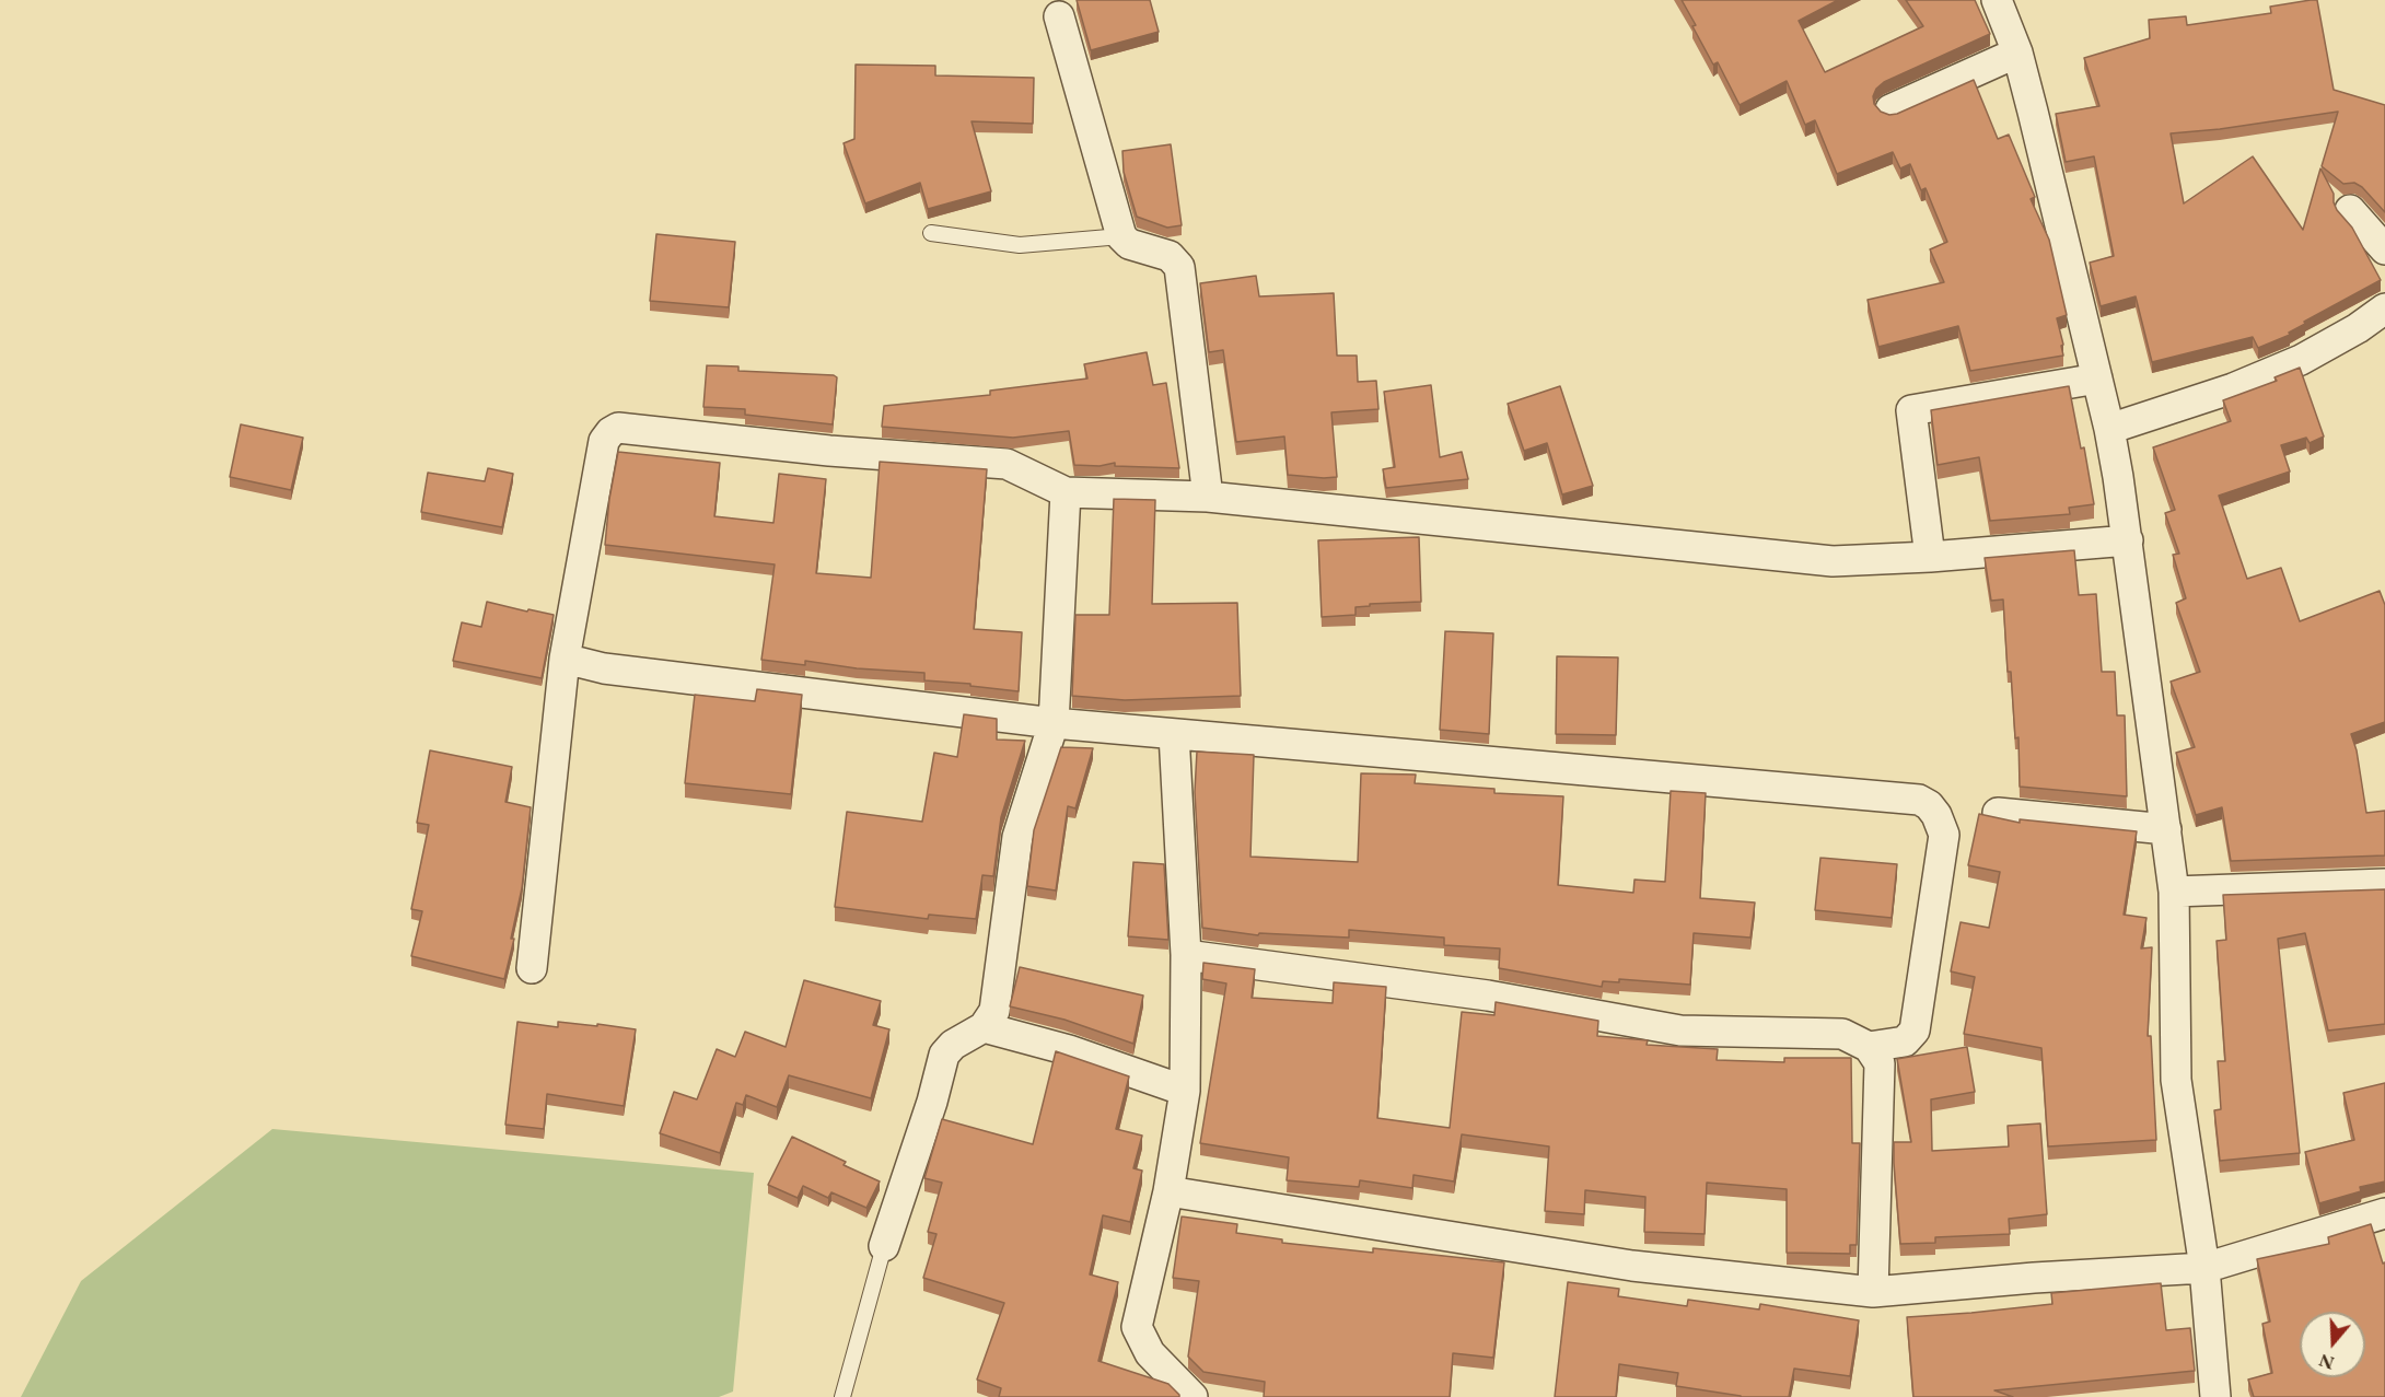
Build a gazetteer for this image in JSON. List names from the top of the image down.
{
  "north": "bottom"
}
